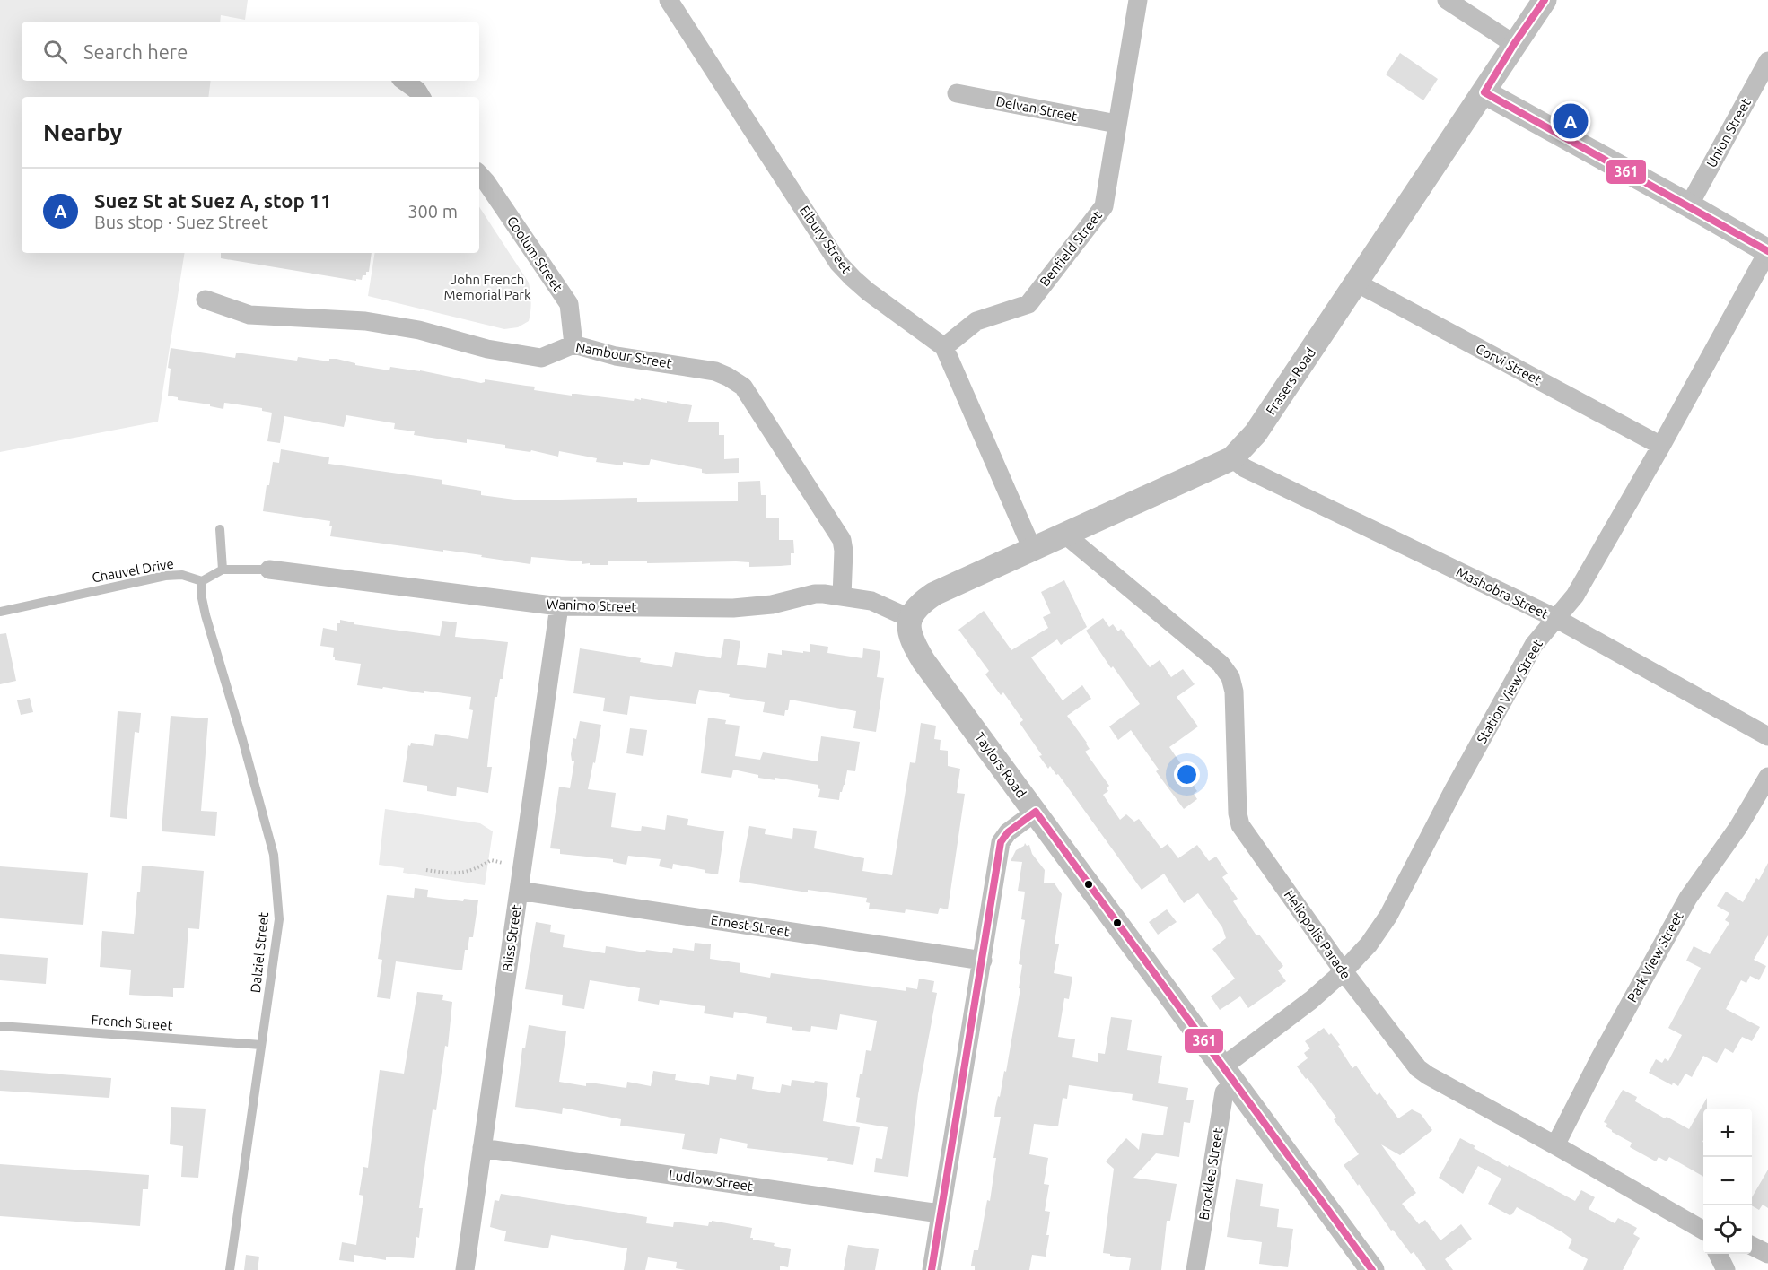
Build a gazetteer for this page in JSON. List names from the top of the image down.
{
  "streets": {
    "street": [
      "Delvan Street",
      "Union Street",
      "Elbury Street",
      "Benfield Street",
      "Coolum Street",
      "Nambour Street",
      "Corvi Street",
      "Frasers Road",
      "Mashobra Street",
      "Wanimo Street",
      "Station View Street",
      "Taylors Road",
      "Ernest Street",
      "Heliopolis Parade",
      "Bliss Street",
      "Park View Street",
      "Brocklea Street",
      "Ludlow Street"
    ],
    "lane": ["Chauvel Drive", "Dalziel Street", "French Street"]
  },
  "crossings": [
    ["Delvan Street", "Benfield Street"],
    ["Elbury Street", "Benfield Street"],
    ["Coolum Street", "Nambour Street"],
    ["Nambour Street", "Wanimo Street"],
    ["Corvi Street", "Frasers Road"],
    ["Corvi Street", "Station View Street"],
    ["Frasers Road", "Mashobra Street"],
    ["Frasers Road", "Wanimo Street"],
    ["Frasers Road", "Taylors Road"],
    ["Frasers Road", "Heliopolis Parade"],
    ["Chauvel Drive", "Dalziel Street"],
    ["Mashobra Street", "Station View Street"],
    ["Wanimo Street", "Taylors Road"],
    ["Wanimo Street", "Bliss Street"],
    ["Station View Street", "Taylors Road"],
    ["Station View Street", "Heliopolis Parade"],
    ["Station View Street", "Brocklea Street"],
    ["Taylors Road", "Brocklea Street"],
    ["Ernest Street", "Bliss Street"],
    ["Heliopolis Parade", "Park View Street"],
    ["Bliss Street", "Ludlow Street"],
    ["Dalziel Street", "French Street"]
  ],
  "parks": ["John French Memorial Park"],
  "lines": ["transit line 361"],
  "page": {
    "search": "Search here",
    "heading": "Nearby",
    "pins": "A",
    "list": [
      {
        "mark": "A",
        "name": "Suez St at Suez A, stop 11",
        "note": "Bus stop · Suez Street",
        "value": "300 m"
      }
    ],
    "map_buttons": ["+", "−"]
  }
}
